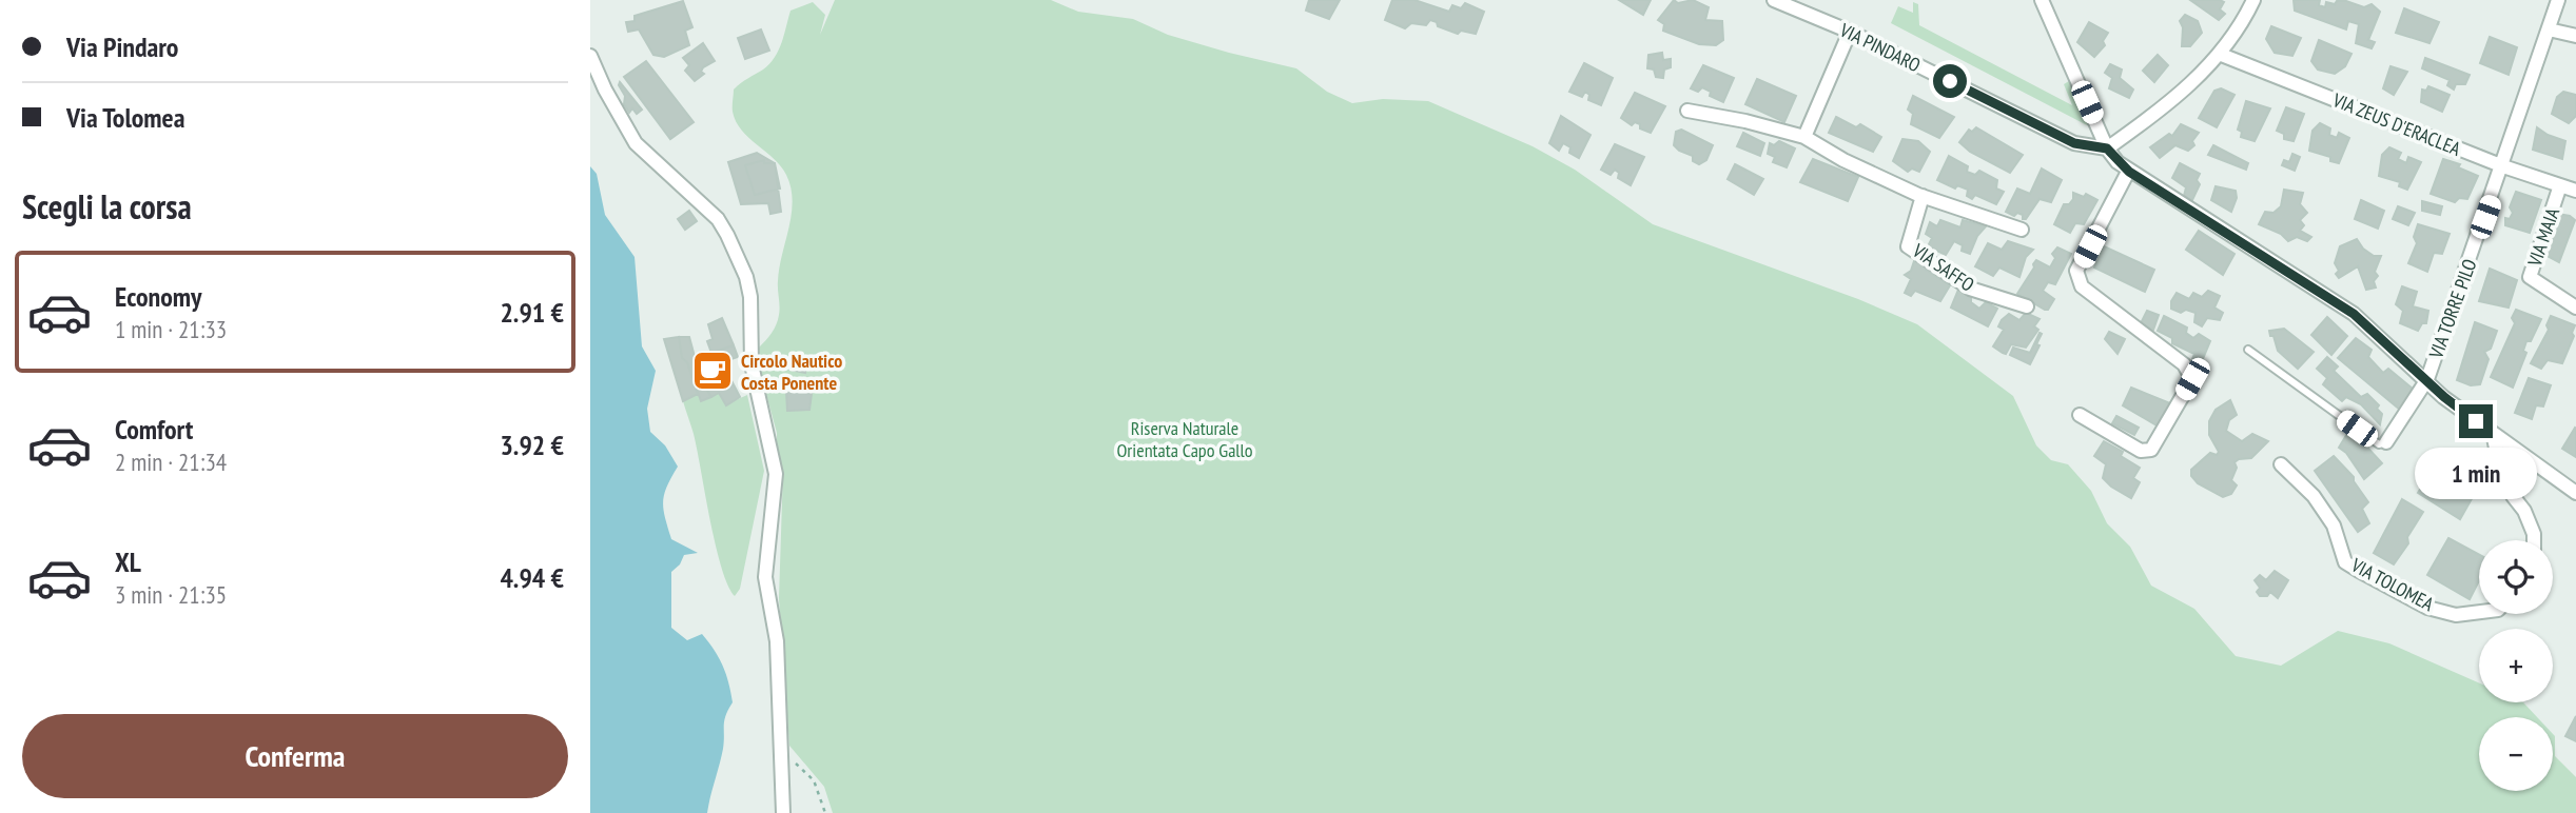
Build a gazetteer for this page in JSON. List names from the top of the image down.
{
  "streets": {
    "street": [
      "VIA PINDARO",
      "VIA ZEUS D'ERACLEA",
      "VIA MAIA",
      "VIA SAFFO",
      "VIA TORRE PILO",
      "VIA TOLOMEA"
    ]
  },
  "crossings": [
    ["VIA ZEUS D'ERACLEA", "VIA MAIA"],
    ["VIA ZEUS D'ERACLEA", "VIA TORRE PILO"]
  ],
  "parks": ["Riserva Naturale Orientata Capo Gallo"],
  "places": {
    "cafe": ["Circolo Nautico Costa Ponente"]
  },
  "page": {
    "banner": ["Via Pindaro", "Via Tolomea"],
    "heading": "Scegli la corsa",
    "list": [
      {
        "name": "Economy",
        "note": "1 min · 21:33",
        "value": "2.91 €"
      },
      {
        "name": "Comfort",
        "note": "2 min · 21:34",
        "value": "3.92 €"
      },
      {
        "name": "XL",
        "note": "3 min · 21:35",
        "value": "4.94 €"
      }
    ],
    "bubble": "1 min",
    "map_buttons": ["+", "−"],
    "buttons": "Conferma"
  }
}
